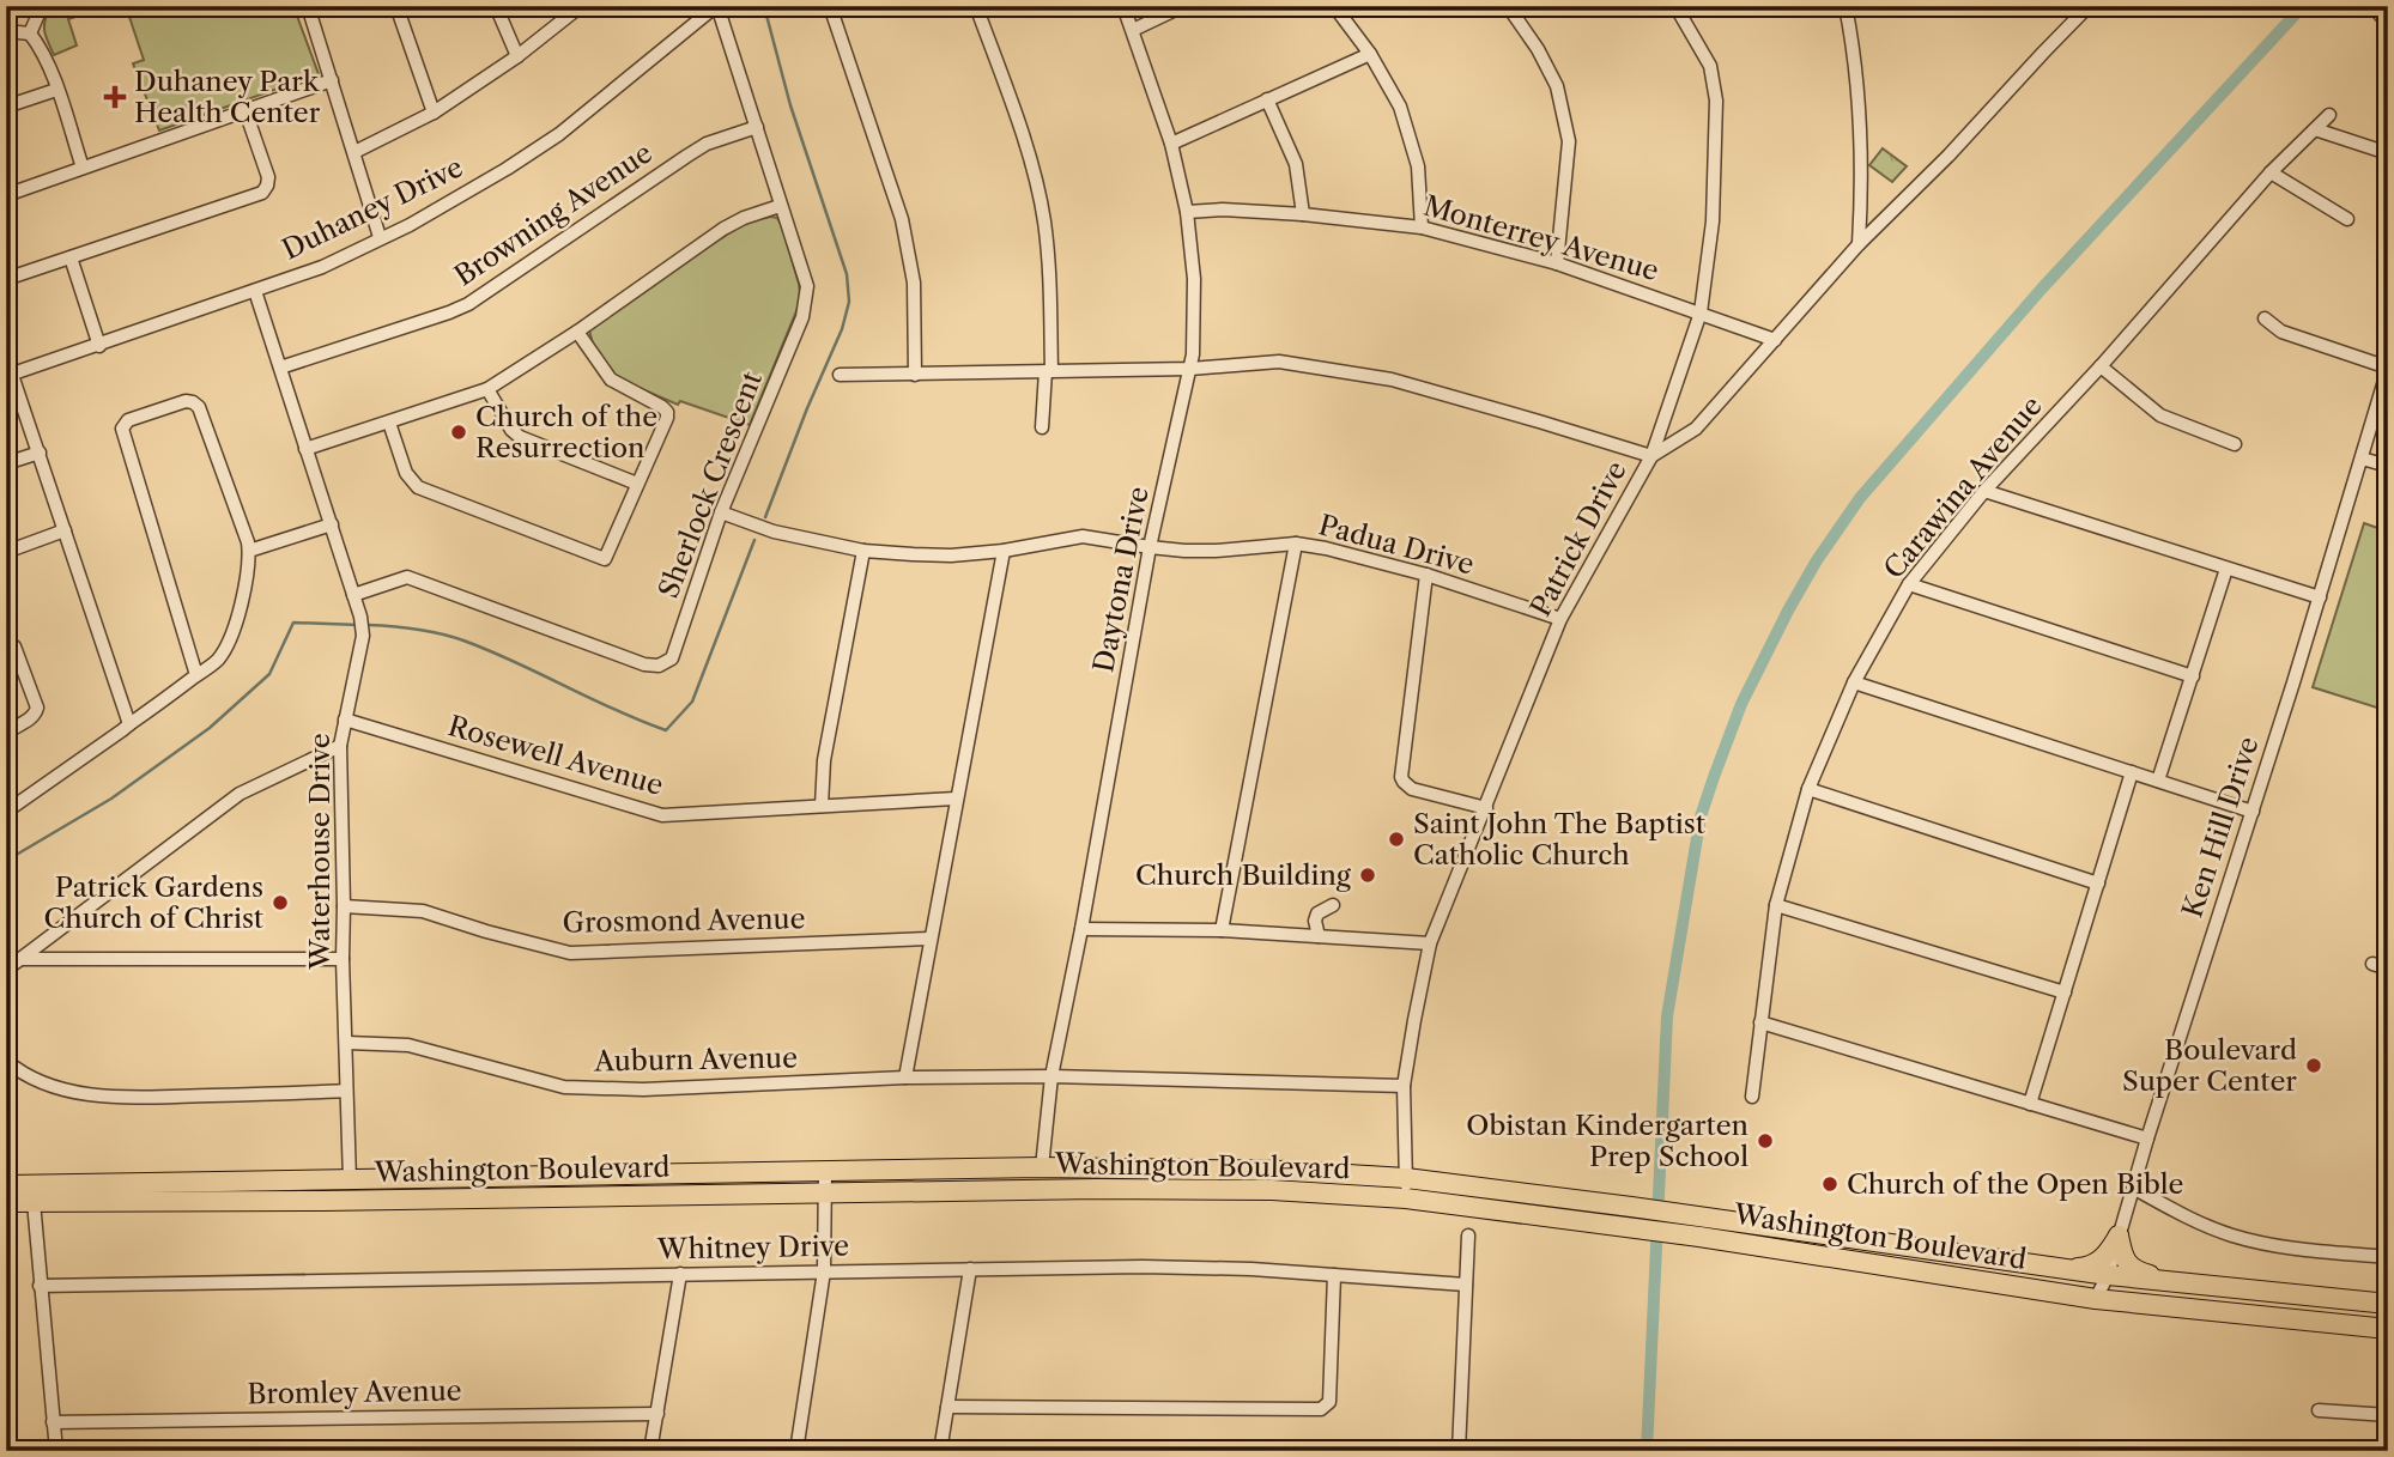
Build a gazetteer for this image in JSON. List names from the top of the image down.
{
  "streets": {
    "highway": ["Washington Boulevard"],
    "street": [
      "Duhaney Drive",
      "Browning Avenue",
      "Monterrey Avenue",
      "Sherlock Crescent",
      "Carawina Avenue",
      "Patrick Drive",
      "Padua Drive",
      "Daytona Drive",
      "Rosewell Avenue",
      "Ken Hill Drive",
      "Waterhouse Drive",
      "Grosmond Avenue",
      "Auburn Avenue",
      "Whitney Drive",
      "Bromley Avenue"
    ]
  },
  "crossings": [
    ["Duhaney Drive", "Sherlock Crescent"],
    ["Duhaney Drive", "Waterhouse Drive"],
    ["Browning Avenue", "Sherlock Crescent"],
    ["Browning Avenue", "Waterhouse Drive"],
    ["Monterrey Avenue", "Patrick Drive"],
    ["Monterrey Avenue", "Daytona Drive"],
    ["Sherlock Crescent", "Padua Drive"],
    ["Sherlock Crescent", "Waterhouse Drive"],
    ["Patrick Drive", "Padua Drive"],
    ["Patrick Drive", "Auburn Avenue"],
    ["Patrick Drive", "Washington Boulevard"],
    ["Padua Drive", "Daytona Drive"],
    ["Daytona Drive", "Auburn Avenue"],
    ["Daytona Drive", "Washington Boulevard"],
    ["Rosewell Avenue", "Waterhouse Drive"],
    ["Ken Hill Drive", "Washington Boulevard"],
    ["Waterhouse Drive", "Grosmond Avenue"],
    ["Waterhouse Drive", "Auburn Avenue"],
    ["Waterhouse Drive", "Washington Boulevard"]
  ],
  "places": {
    "health": ["Duhaney Park Health Center"],
    "other": [
      "Church of the Resurrection",
      "Saint John The Baptist Catholic Church",
      "Church Building",
      "Patrick Gardens Church of Christ",
      "Boulevard Super Center",
      "Obistan Kindergarten Prep School",
      "Church of the Open Bible"
    ]
  }
}
